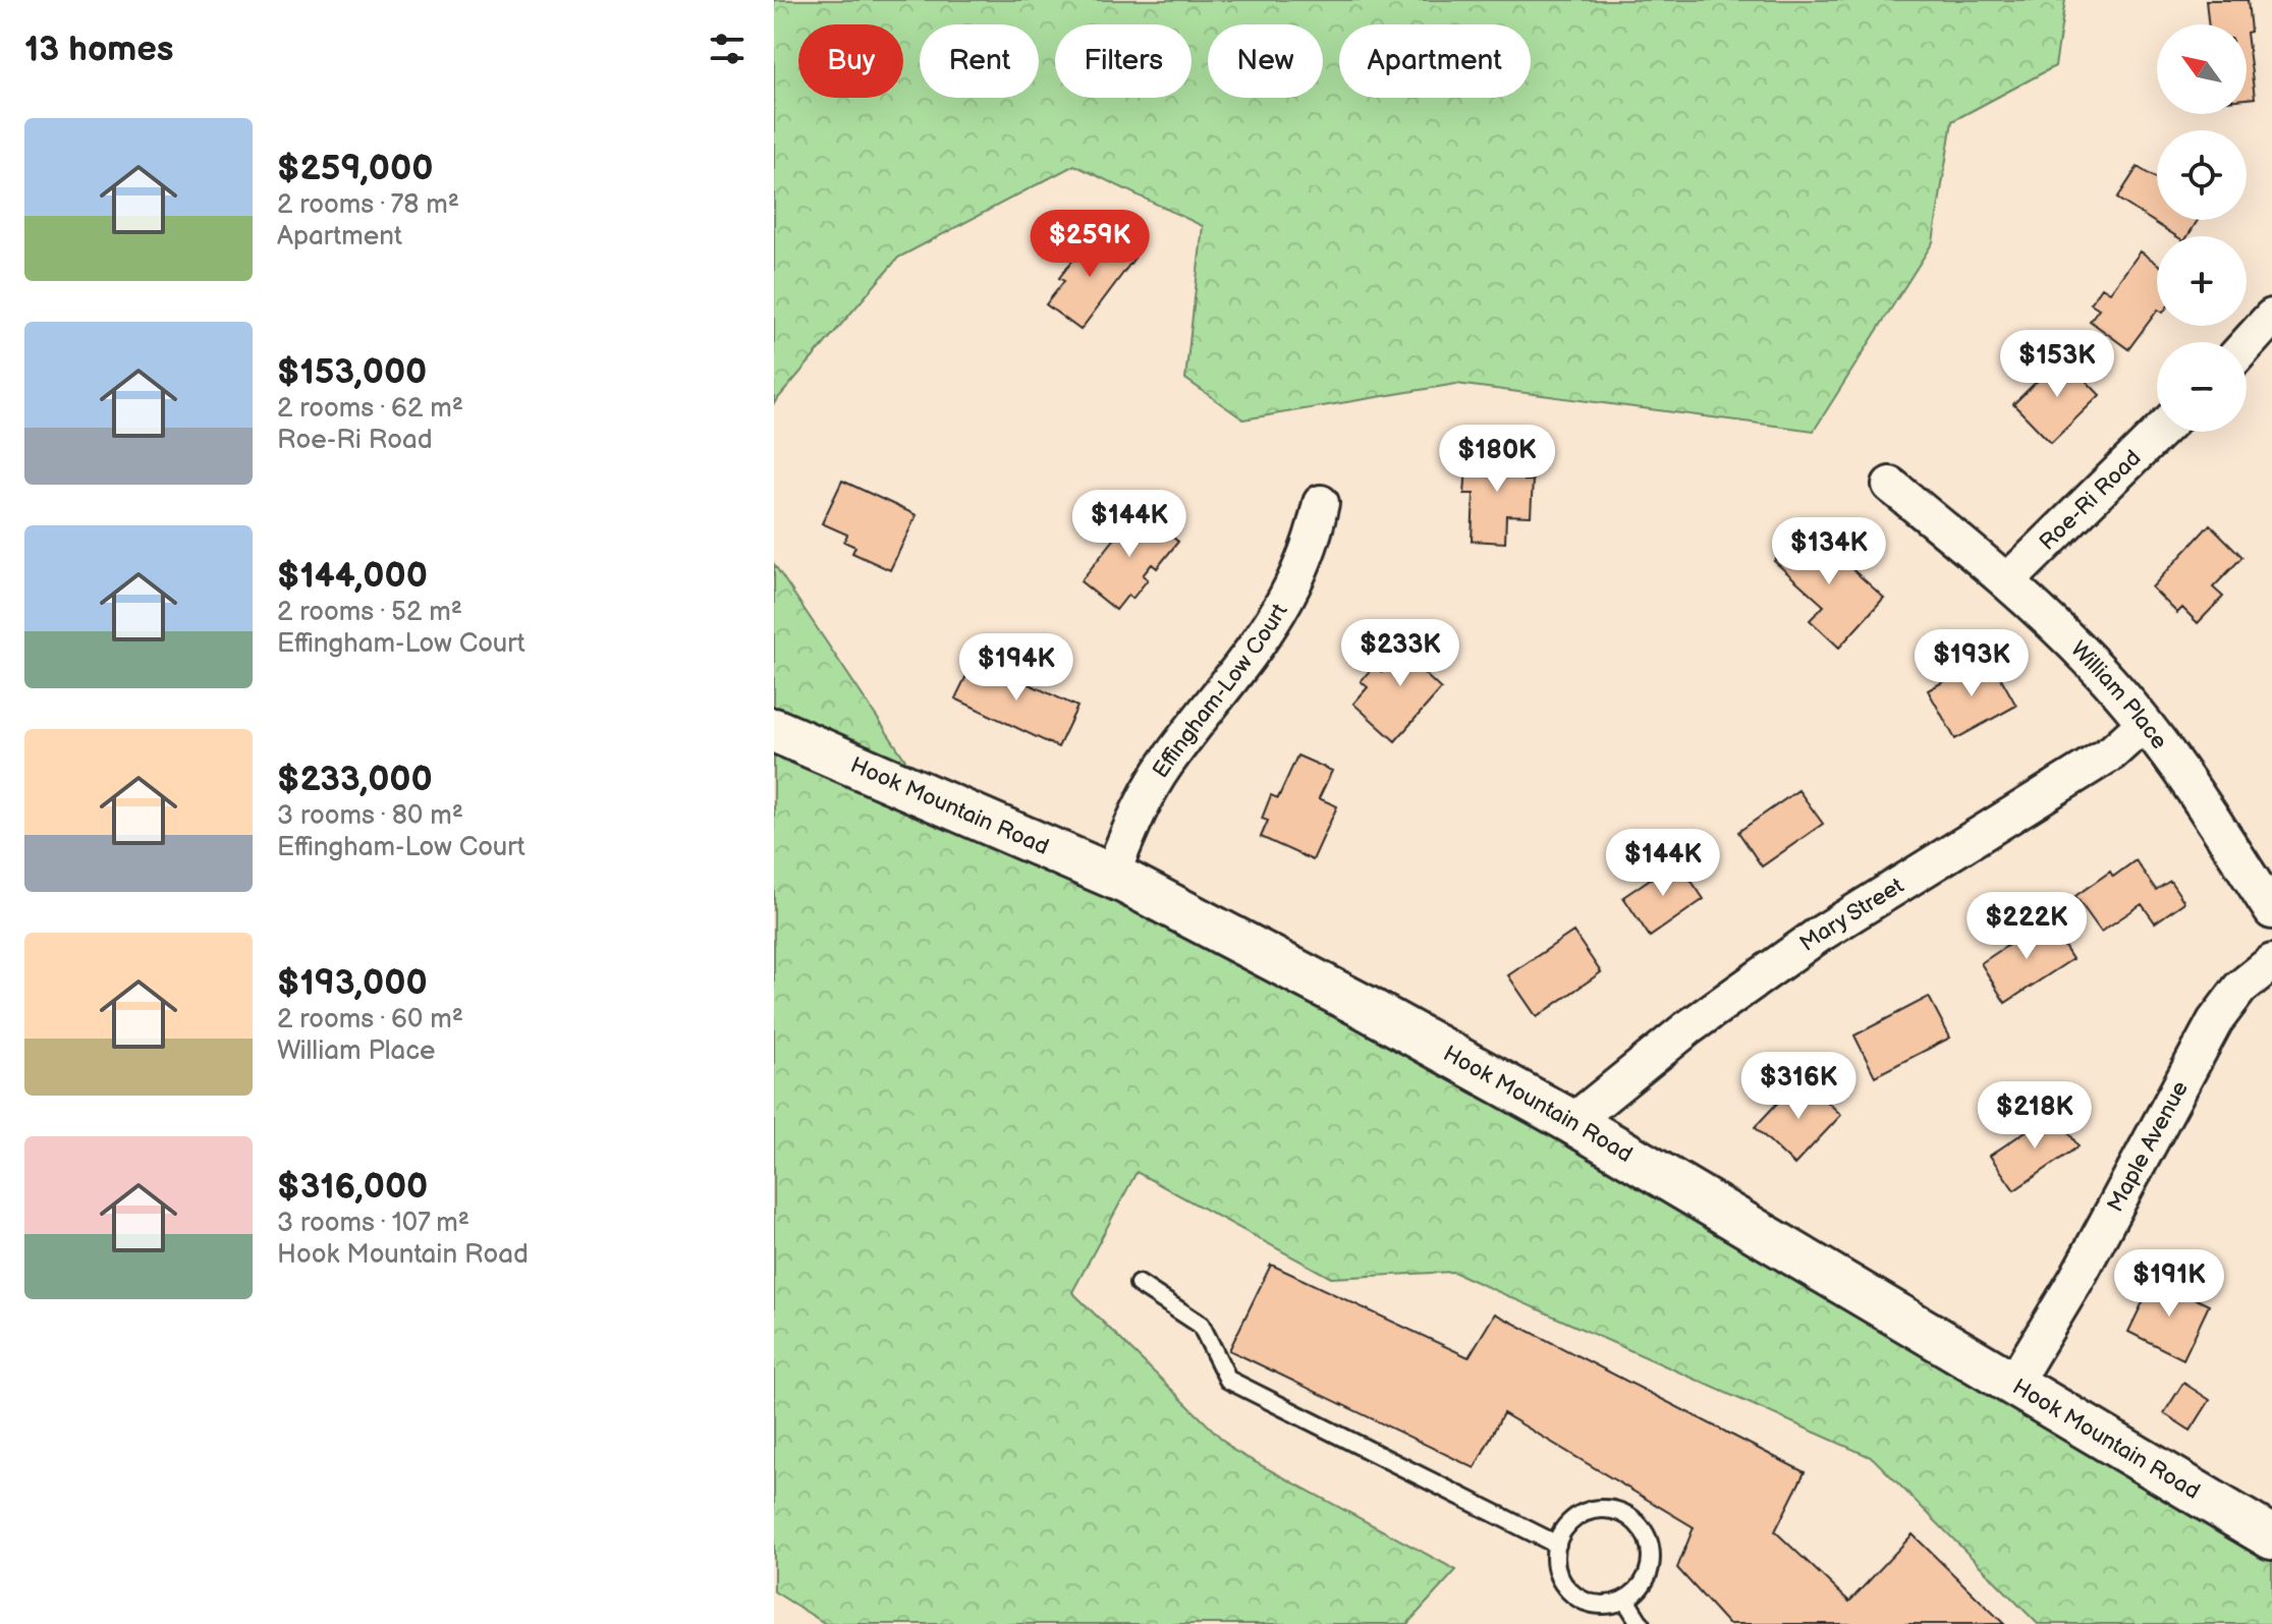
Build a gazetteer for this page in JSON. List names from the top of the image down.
{
  "streets": {
    "street": [
      "Roe-Ri Road",
      "Effingham-Low Court",
      "William Place",
      "Hook Mountain Road",
      "Mary Street",
      "Maple Avenue"
    ]
  },
  "crossings": [
    ["Roe-Ri Road", "William Place"],
    ["Effingham-Low Court", "Hook Mountain Road"],
    ["William Place", "Mary Street"],
    ["Hook Mountain Road", "Mary Street"],
    ["Hook Mountain Road", "Maple Avenue"]
  ],
  "north": "top left",
  "page": {
    "heading": "13 homes",
    "map_buttons": ["+", "−"],
    "chip": [
      "Buy",
      "Rent",
      "Filters",
      "New",
      "Apartment"
    ],
    "list": [
      {
        "name": "$259,000",
        "note": "2 rooms · 78 m² · Apartment"
      },
      {
        "name": "$153,000",
        "note": "2 rooms · 62 m² · Roe-Ri Road"
      },
      {
        "name": "$144,000",
        "note": "2 rooms · 52 m² · Effingham-Low Court"
      },
      {
        "name": "$233,000",
        "note": "3 rooms · 80 m² · Effingham-Low Court"
      },
      {
        "name": "$193,000",
        "note": "2 rooms · 60 m² · William Place"
      },
      {
        "name": "$316,000",
        "note": "3 rooms · 107 m² · Hook Mountain Road"
      }
    ],
    "price": [
      "$259K",
      "$153K",
      "$180K",
      "$144K",
      "$134K",
      "$233K",
      "$193K",
      "$194K",
      "$144K",
      "$222K",
      "$316K",
      "$218K",
      "$191K"
    ]
  }
}
